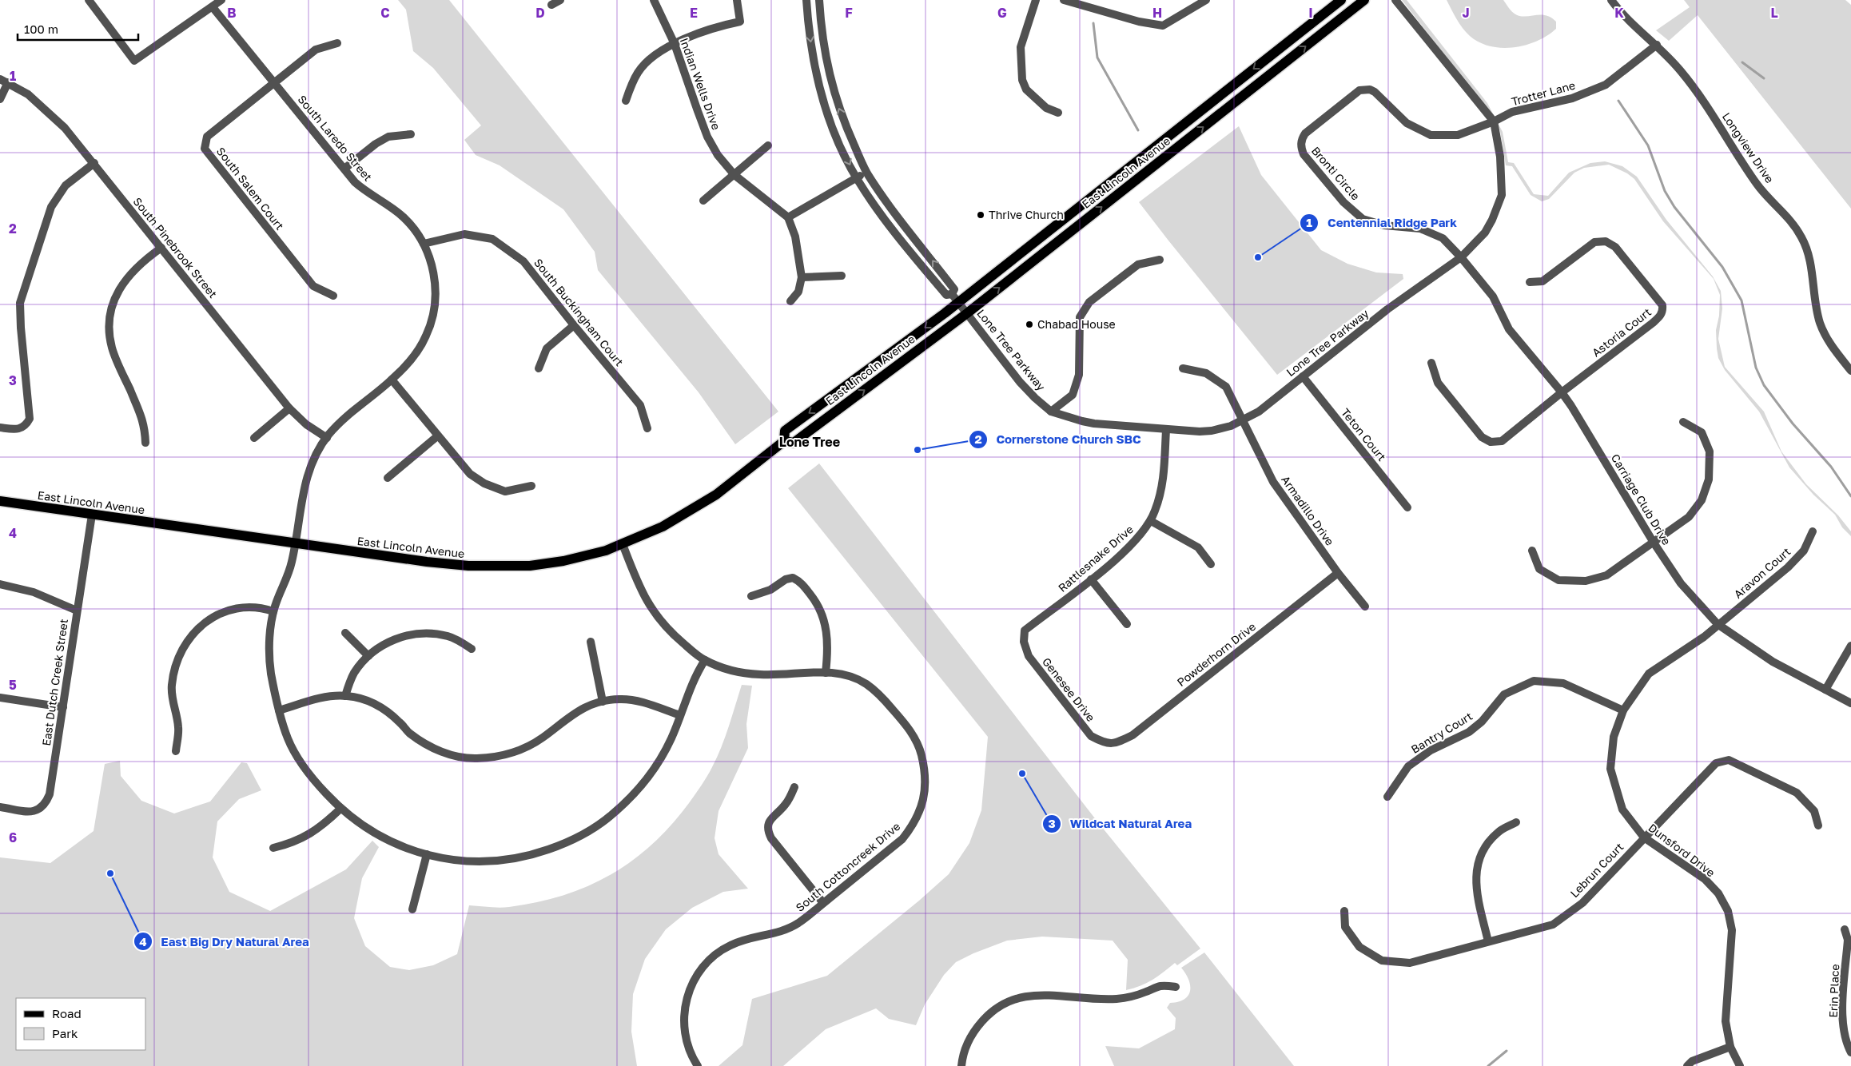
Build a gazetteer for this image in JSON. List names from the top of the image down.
{
  "streets": {
    "main road": ["East Lincoln Avenue"],
    "street": [
      "Indian Wells Drive",
      "Trotter Lane",
      "South Laredo Street",
      "Longview Drive",
      "Bronti Circle",
      "South Salem Court",
      "South Pinebrook Street",
      "South Buckingham Court",
      "Astoria Court",
      "Lone Tree Parkway",
      "Teton Court",
      "Carriage Club Drive",
      "Armadillo Drive",
      "Rattlesnake Drive",
      "Aravon Court",
      "Powderhorn Drive",
      "East Dutch Creek Street",
      "Genesee Drive",
      "Bantry Court",
      "Dunsford Drive",
      "South Cottoncreek Drive",
      "Lebrun Court",
      "Erin Place"
    ]
  },
  "crossings": [
    ["Trotter Lane", "Longview Drive"],
    ["Trotter Lane", "Bronti Circle"],
    ["Trotter Lane", "Lone Tree Parkway"],
    ["South Laredo Street", "East Lincoln Avenue"],
    ["South Laredo Street", "South Salem Court"],
    ["South Laredo Street", "South Pinebrook Street"],
    ["South Laredo Street", "South Buckingham Court"],
    ["South Laredo Street", "South Cottoncreek Drive"],
    ["East Lincoln Avenue", "Lone Tree Parkway"],
    ["East Lincoln Avenue", "East Dutch Creek Street"],
    ["East Lincoln Avenue", "South Cottoncreek Drive"],
    ["Bronti Circle", "Lone Tree Parkway"],
    ["Bronti Circle", "Carriage Club Drive"],
    ["Astoria Court", "Carriage Club Drive"],
    ["Lone Tree Parkway", "Teton Court"],
    ["Lone Tree Parkway", "Carriage Club Drive"],
    ["Lone Tree Parkway", "Armadillo Drive"],
    ["Lone Tree Parkway", "Rattlesnake Drive"],
    ["Carriage Club Drive", "Aravon Court"],
    ["Carriage Club Drive", "Dunsford Drive"],
    ["Armadillo Drive", "Powderhorn Drive"],
    ["Rattlesnake Drive", "Genesee Drive"],
    ["Aravon Court", "Dunsford Drive"],
    ["Powderhorn Drive", "Genesee Drive"],
    ["Bantry Court", "Dunsford Drive"],
    ["Dunsford Drive", "Lebrun Court"]
  ],
  "districts": ["Lone Tree"],
  "places": [
    "Thrive Church",
    "Centennial Ridge Park",
    "Chabad House",
    "Cornerstone Church SBC",
    "Wildcat Natural Area",
    "East Big Dry Natural Area"
  ],
  "legend": ["Road", "Park"],
  "scale_bar": "100 m",
  "grid": {
    "columns": [
      "B",
      "C",
      "D",
      "E",
      "F",
      "G",
      "H",
      "I",
      "J",
      "K",
      "L"
    ],
    "rows": [
      "1",
      "2",
      "3",
      "4",
      "5",
      "6"
    ]
  }
}
